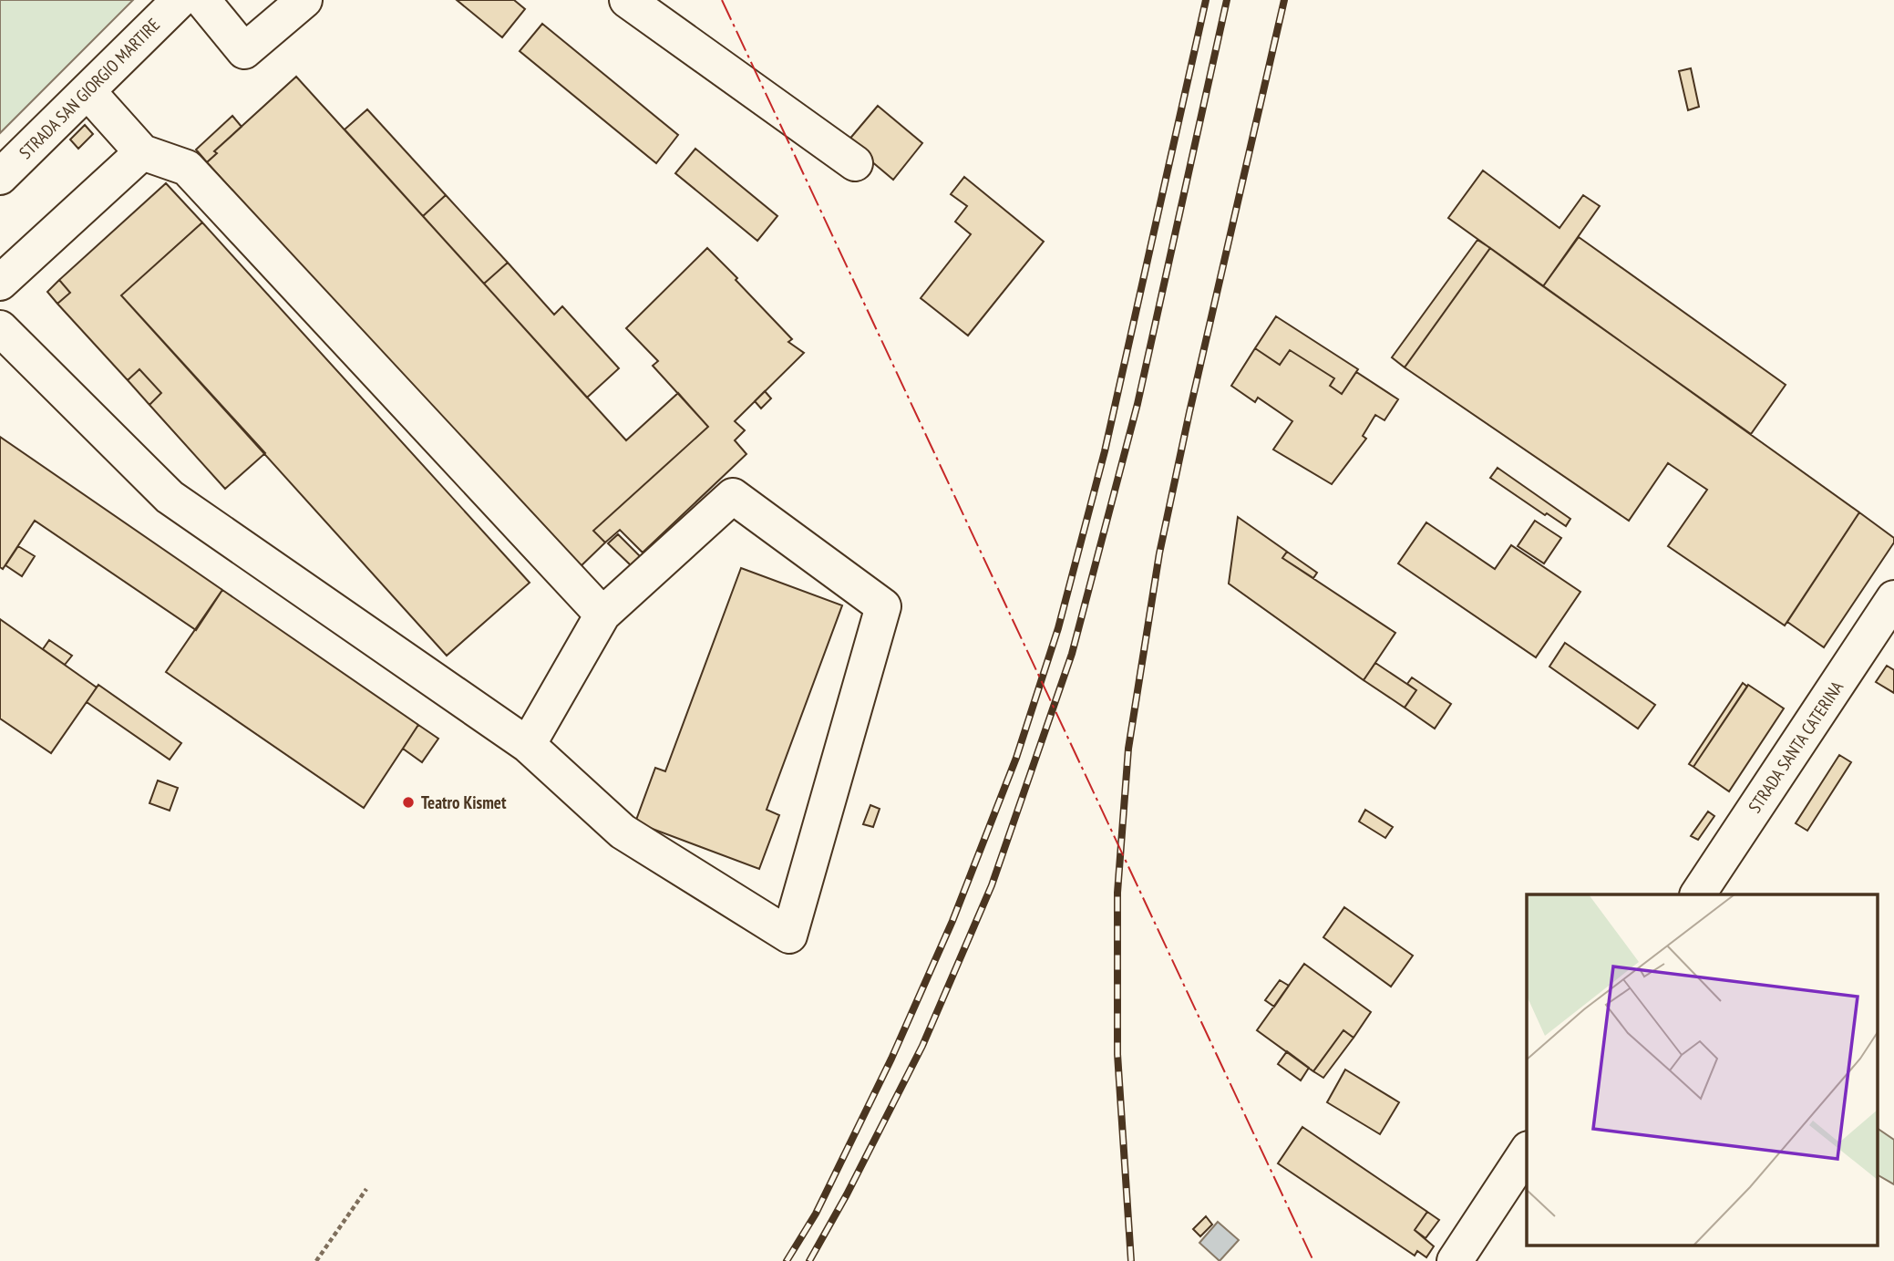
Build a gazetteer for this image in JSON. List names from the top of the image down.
{
  "streets": {
    "street": ["STRADA SAN GIORGIO MARTIRE", "STRADA SANTA CATERINA"]
  },
  "places": ["Teatro Kismet"]
}
